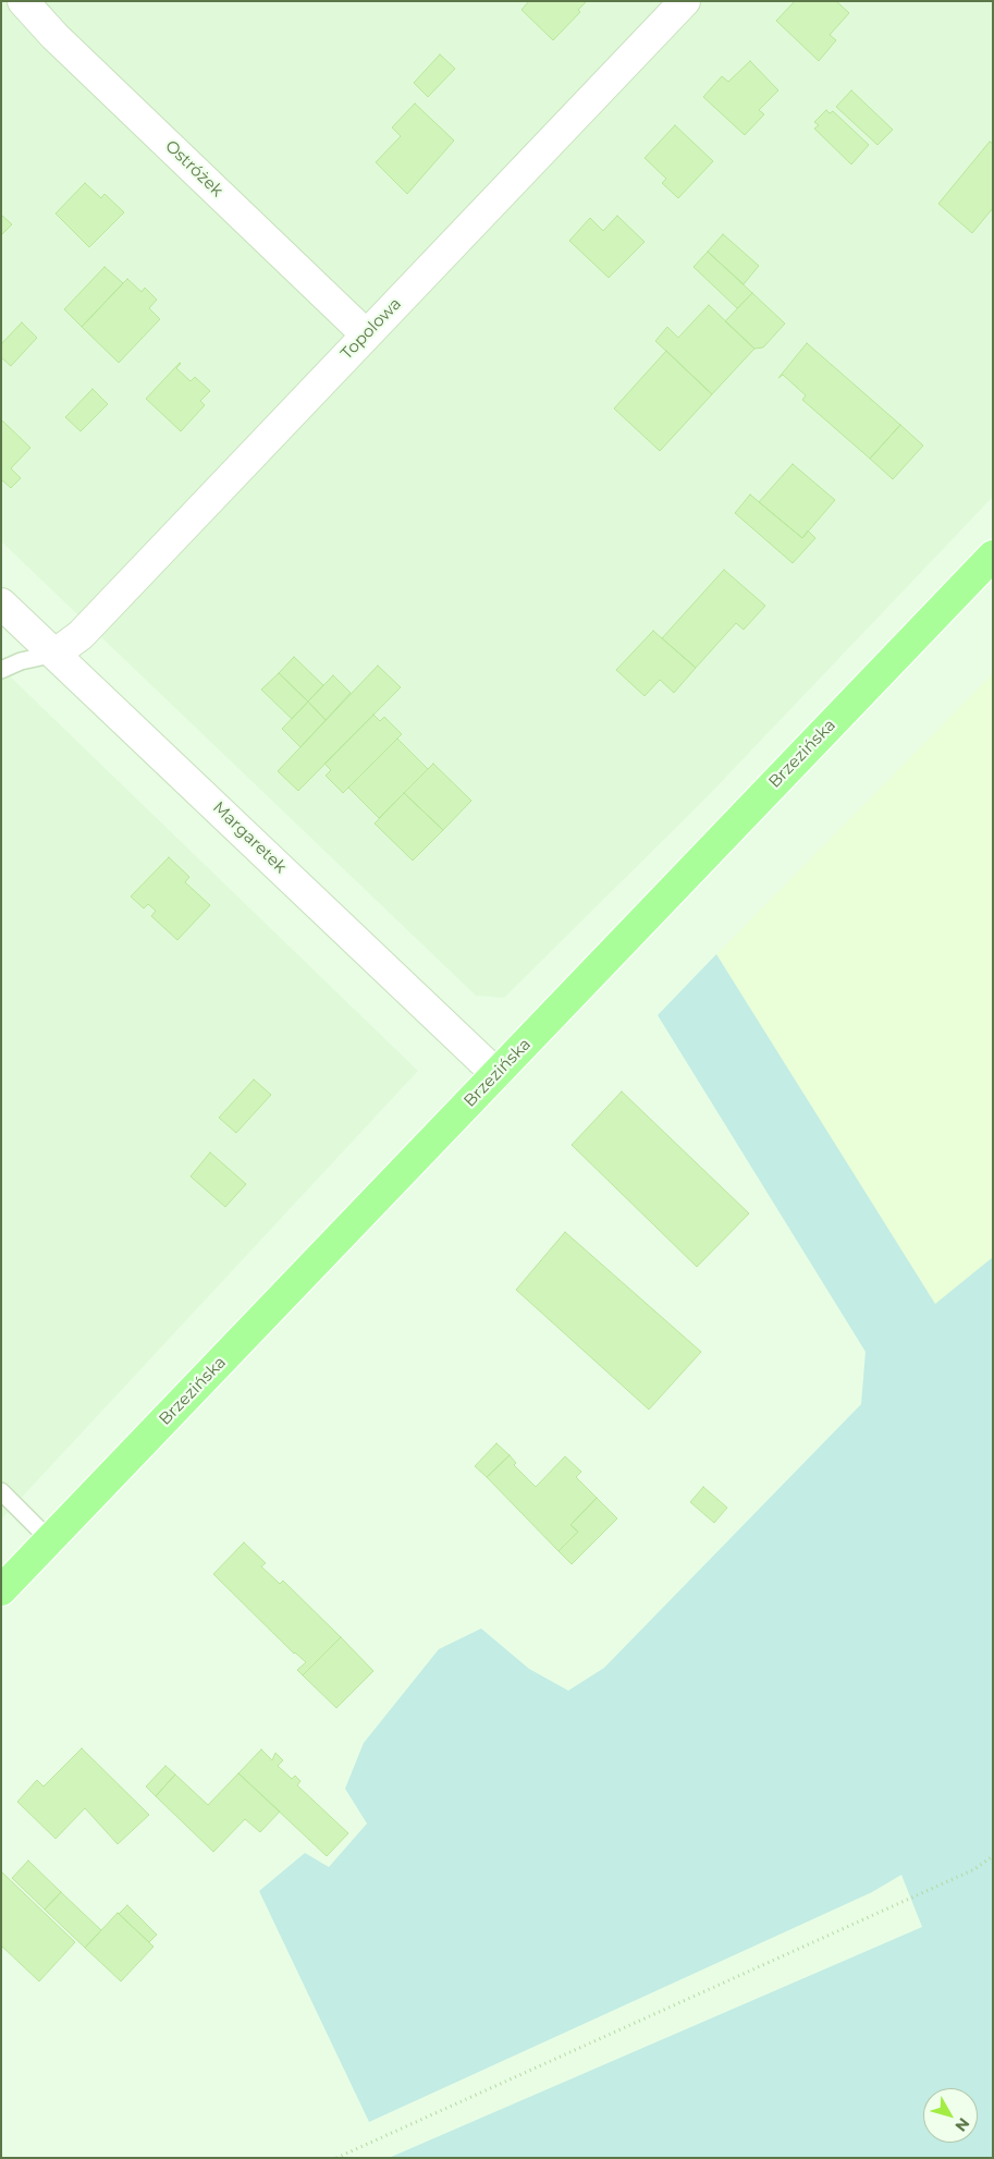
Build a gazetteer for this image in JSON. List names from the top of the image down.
{
  "streets": {
    "main road": ["Brzezińska"],
    "street": ["Ostróżek", "Topolowa", "Margaretek"]
  },
  "crossings": [
    ["Ostróżek", "Topolowa"],
    ["Topolowa", "Margaretek"],
    ["Brzezińska", "Margaretek"]
  ],
  "north": "bottom right"
}
